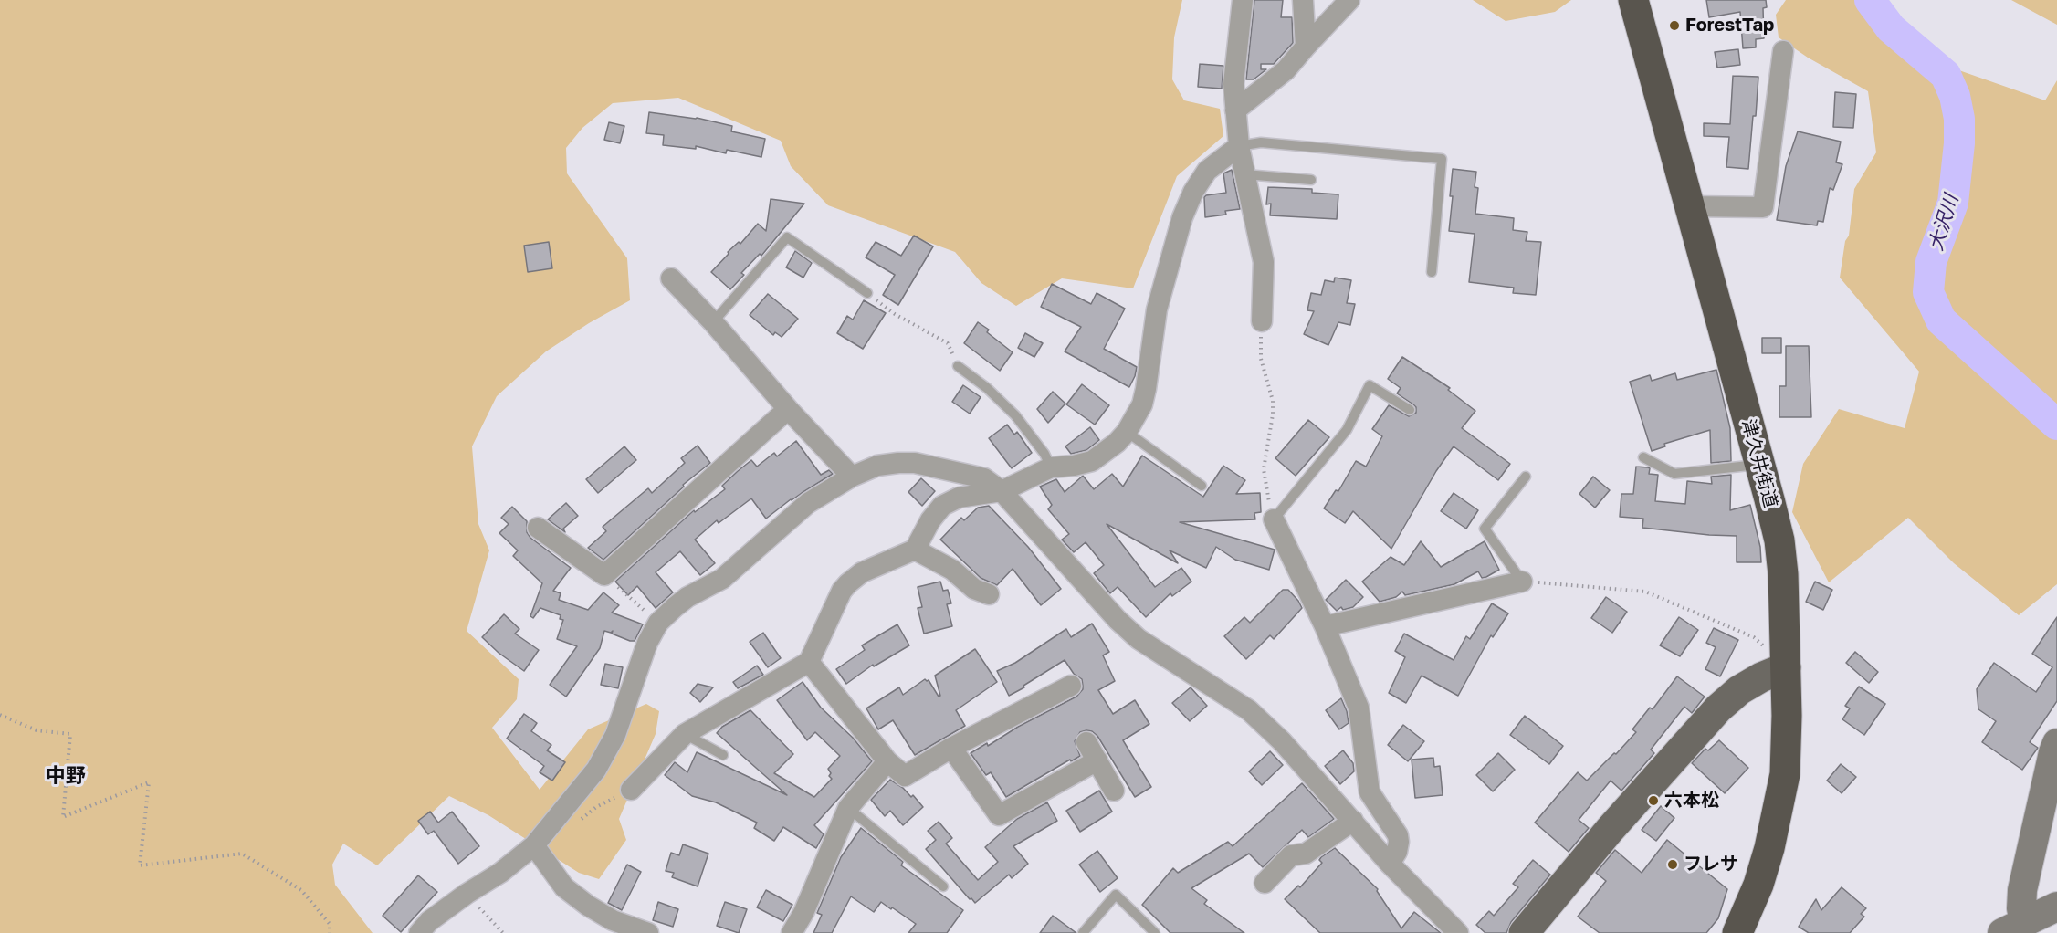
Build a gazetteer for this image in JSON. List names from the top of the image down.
{
  "streets": {
    "highway": ["津久井街道"]
  },
  "districts": ["中野"],
  "water": ["大沢川"],
  "places": ["ForestTap", "六本松", "フレサ"]
}
